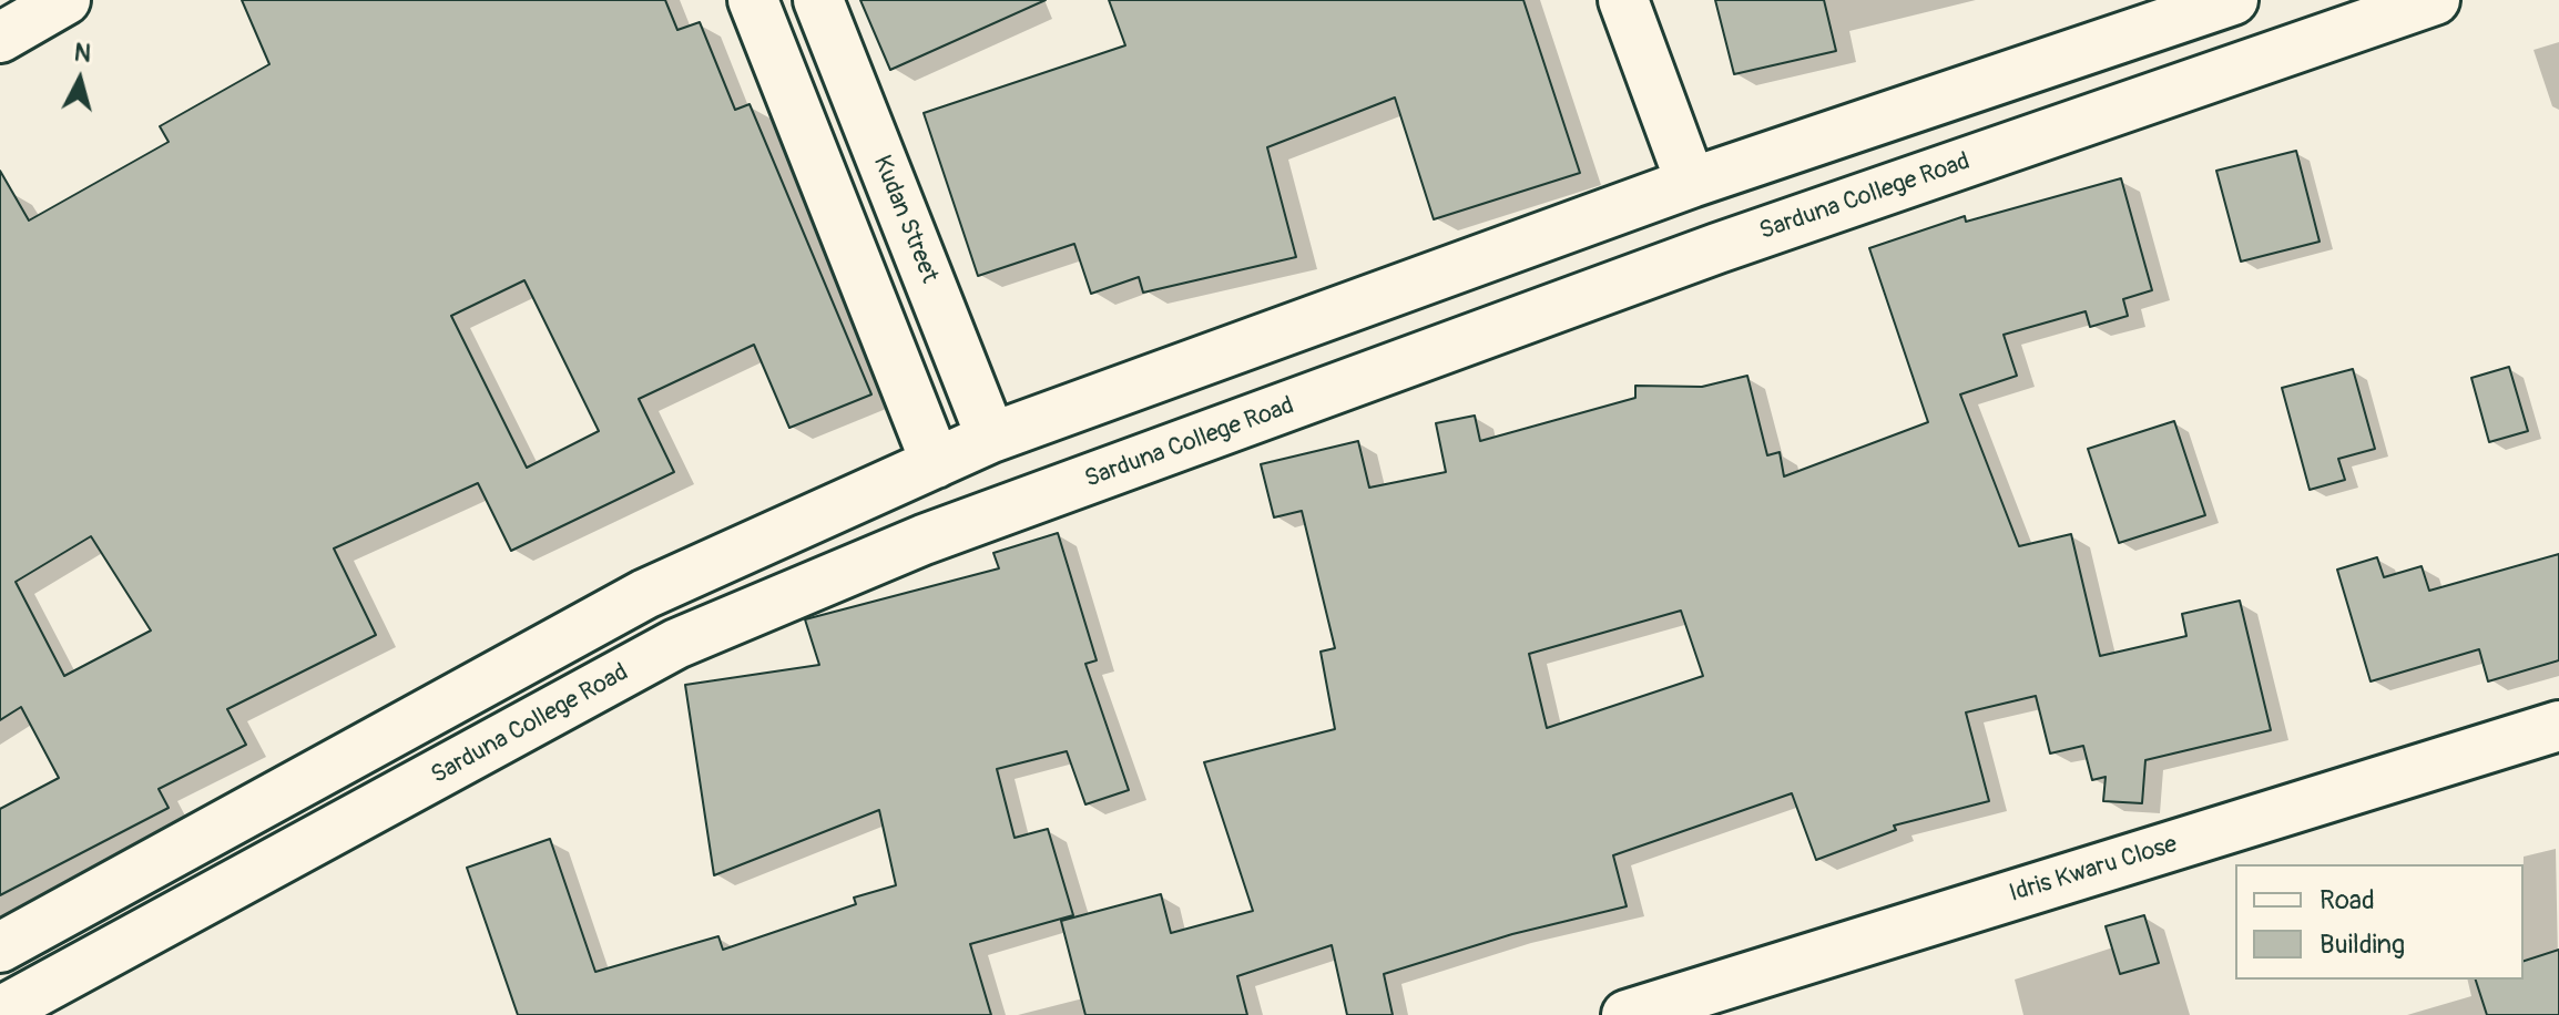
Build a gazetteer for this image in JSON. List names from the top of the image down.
{
  "streets": {
    "street": ["Sarduna College Road", "Kudan Street", "Idris Kwaru Close"]
  },
  "legend": ["Road", "Building"],
  "north": "top"
}
